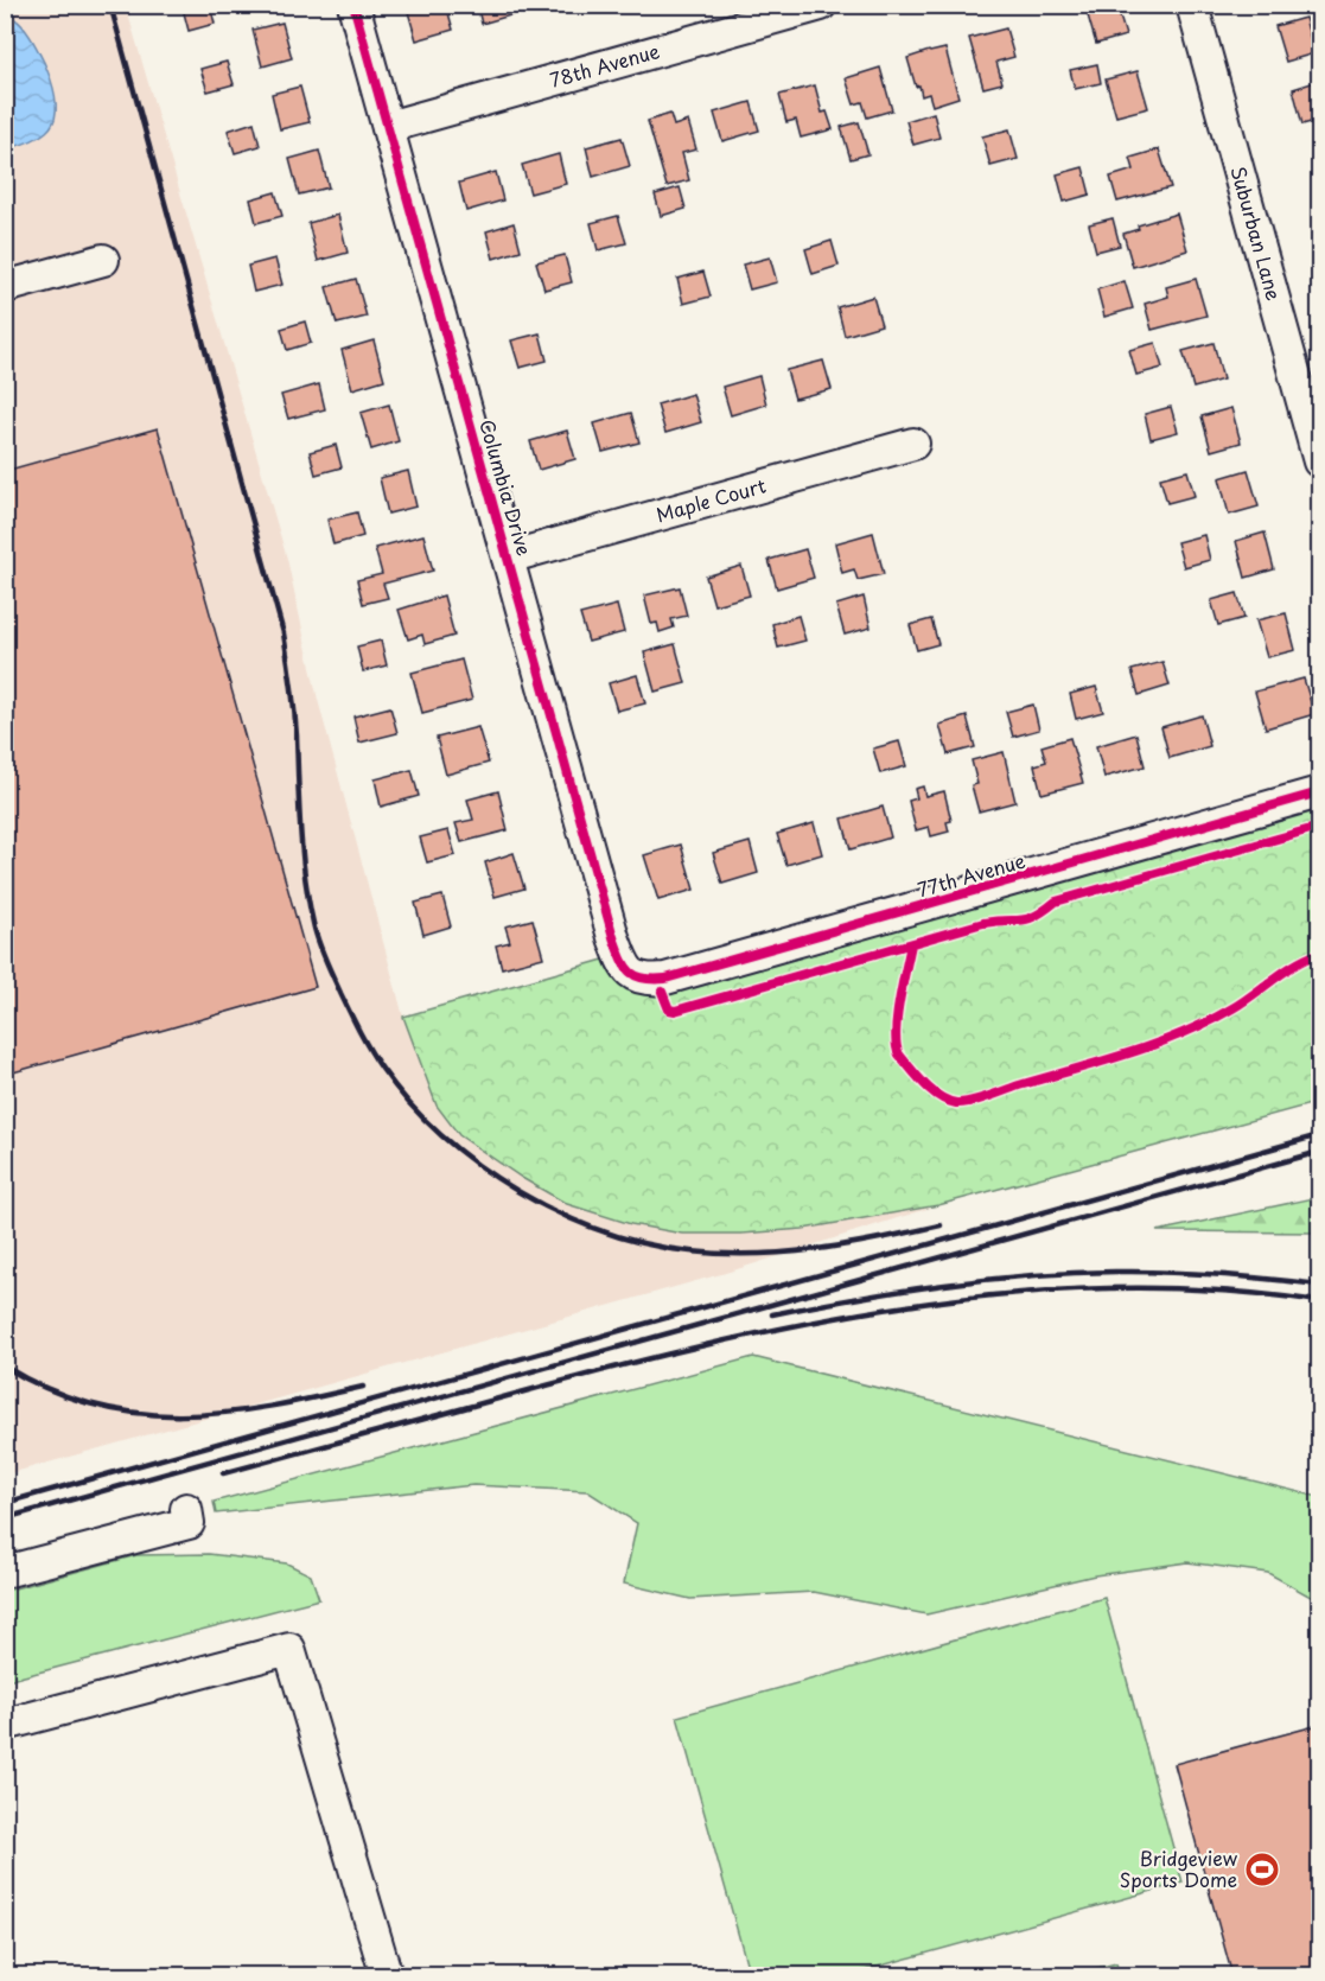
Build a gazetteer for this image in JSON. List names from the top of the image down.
{
  "streets": {
    "street": [
      "78th Avenue",
      "Suburban Lane",
      "Columbia Drive",
      "Maple Court",
      "77th Avenue"
    ]
  },
  "crossings": [
    ["78th Avenue", "Columbia Drive"],
    ["Columbia Drive", "Maple Court"],
    ["Columbia Drive", "77th Avenue"]
  ],
  "places": {
    "sports": ["Bridgeview Sports Dome"]
  }
}
